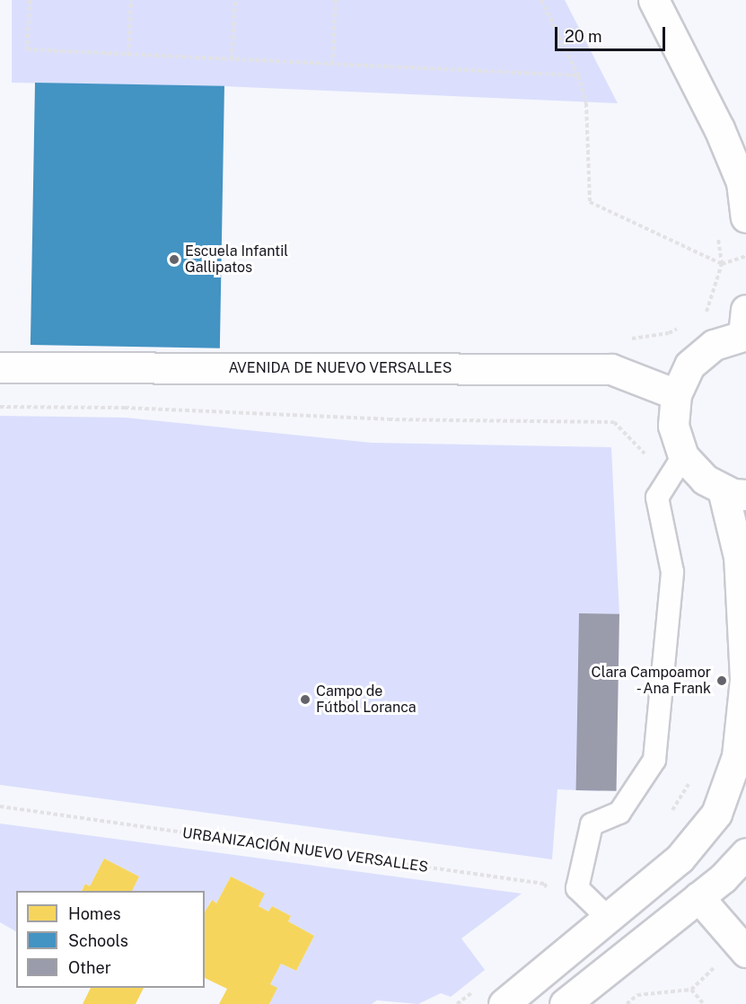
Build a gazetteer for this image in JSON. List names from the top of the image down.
{
  "streets": {
    "main road": ["AVENIDA DE NUEVO VERSALLES"],
    "path": ["URBANIZACIÓN NUEVO VERSALLES"]
  },
  "places": ["Escuela Infantil Gallipatos", "Clara Campoamor - Ana Frank", "Campo de Fútbol Loranca"],
  "legend": ["Homes", "Schools", "Other"],
  "scale_bar": "20 m"
}
